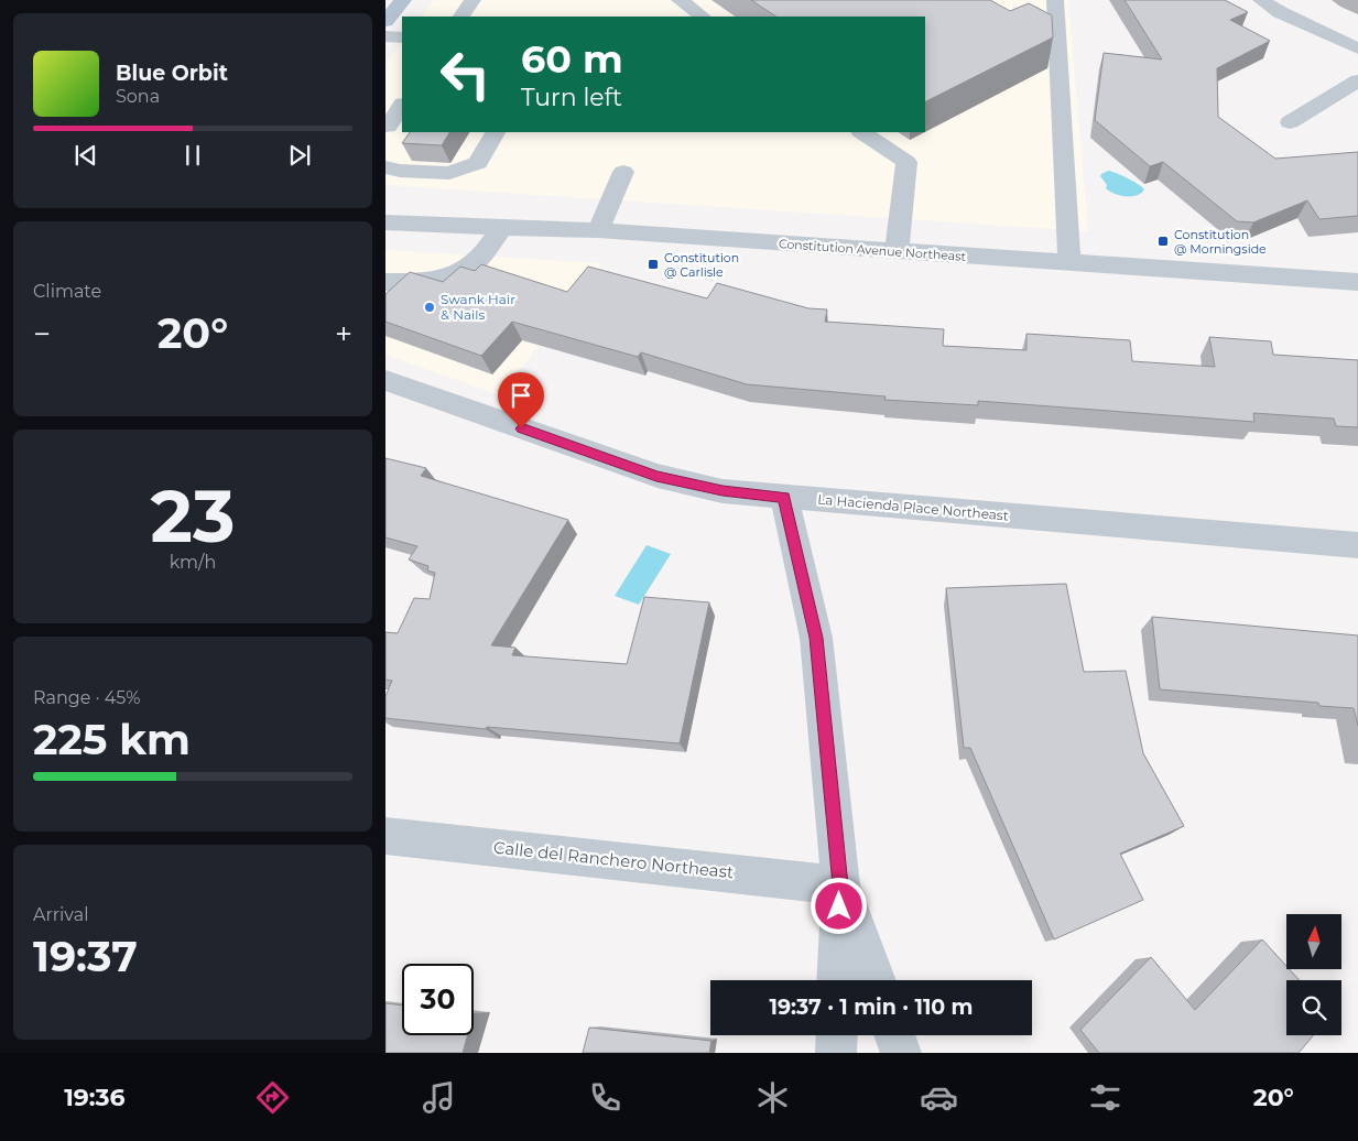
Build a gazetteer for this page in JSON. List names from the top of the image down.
{
  "streets": {
    "street": ["Constitution Avenue Northeast", "La Hacienda Place Northeast", "Calle del Ranchero Northeast"]
  },
  "places": {
    "transit": ["Constitution @ Morningside", "Constitution @ Carlisle"],
    "other": ["Swank Hair & Nails"]
  },
  "north": "top",
  "page": {
    "turn": ["60 m", "Turn left"],
    "song": ["Blue Orbit", "Sona"],
    "tile": [
      "Climate",
      ["23", "km/h"],
      ["Range · 45%", "225 km"],
      ["Arrival", "19:37"]
    ],
    "heat": ["−", "20°", "+"],
    "limit": "30",
    "trip": "19:37 · 1 min · 110 m",
    "tabs": ["19:36", "20°"]
  }
}
